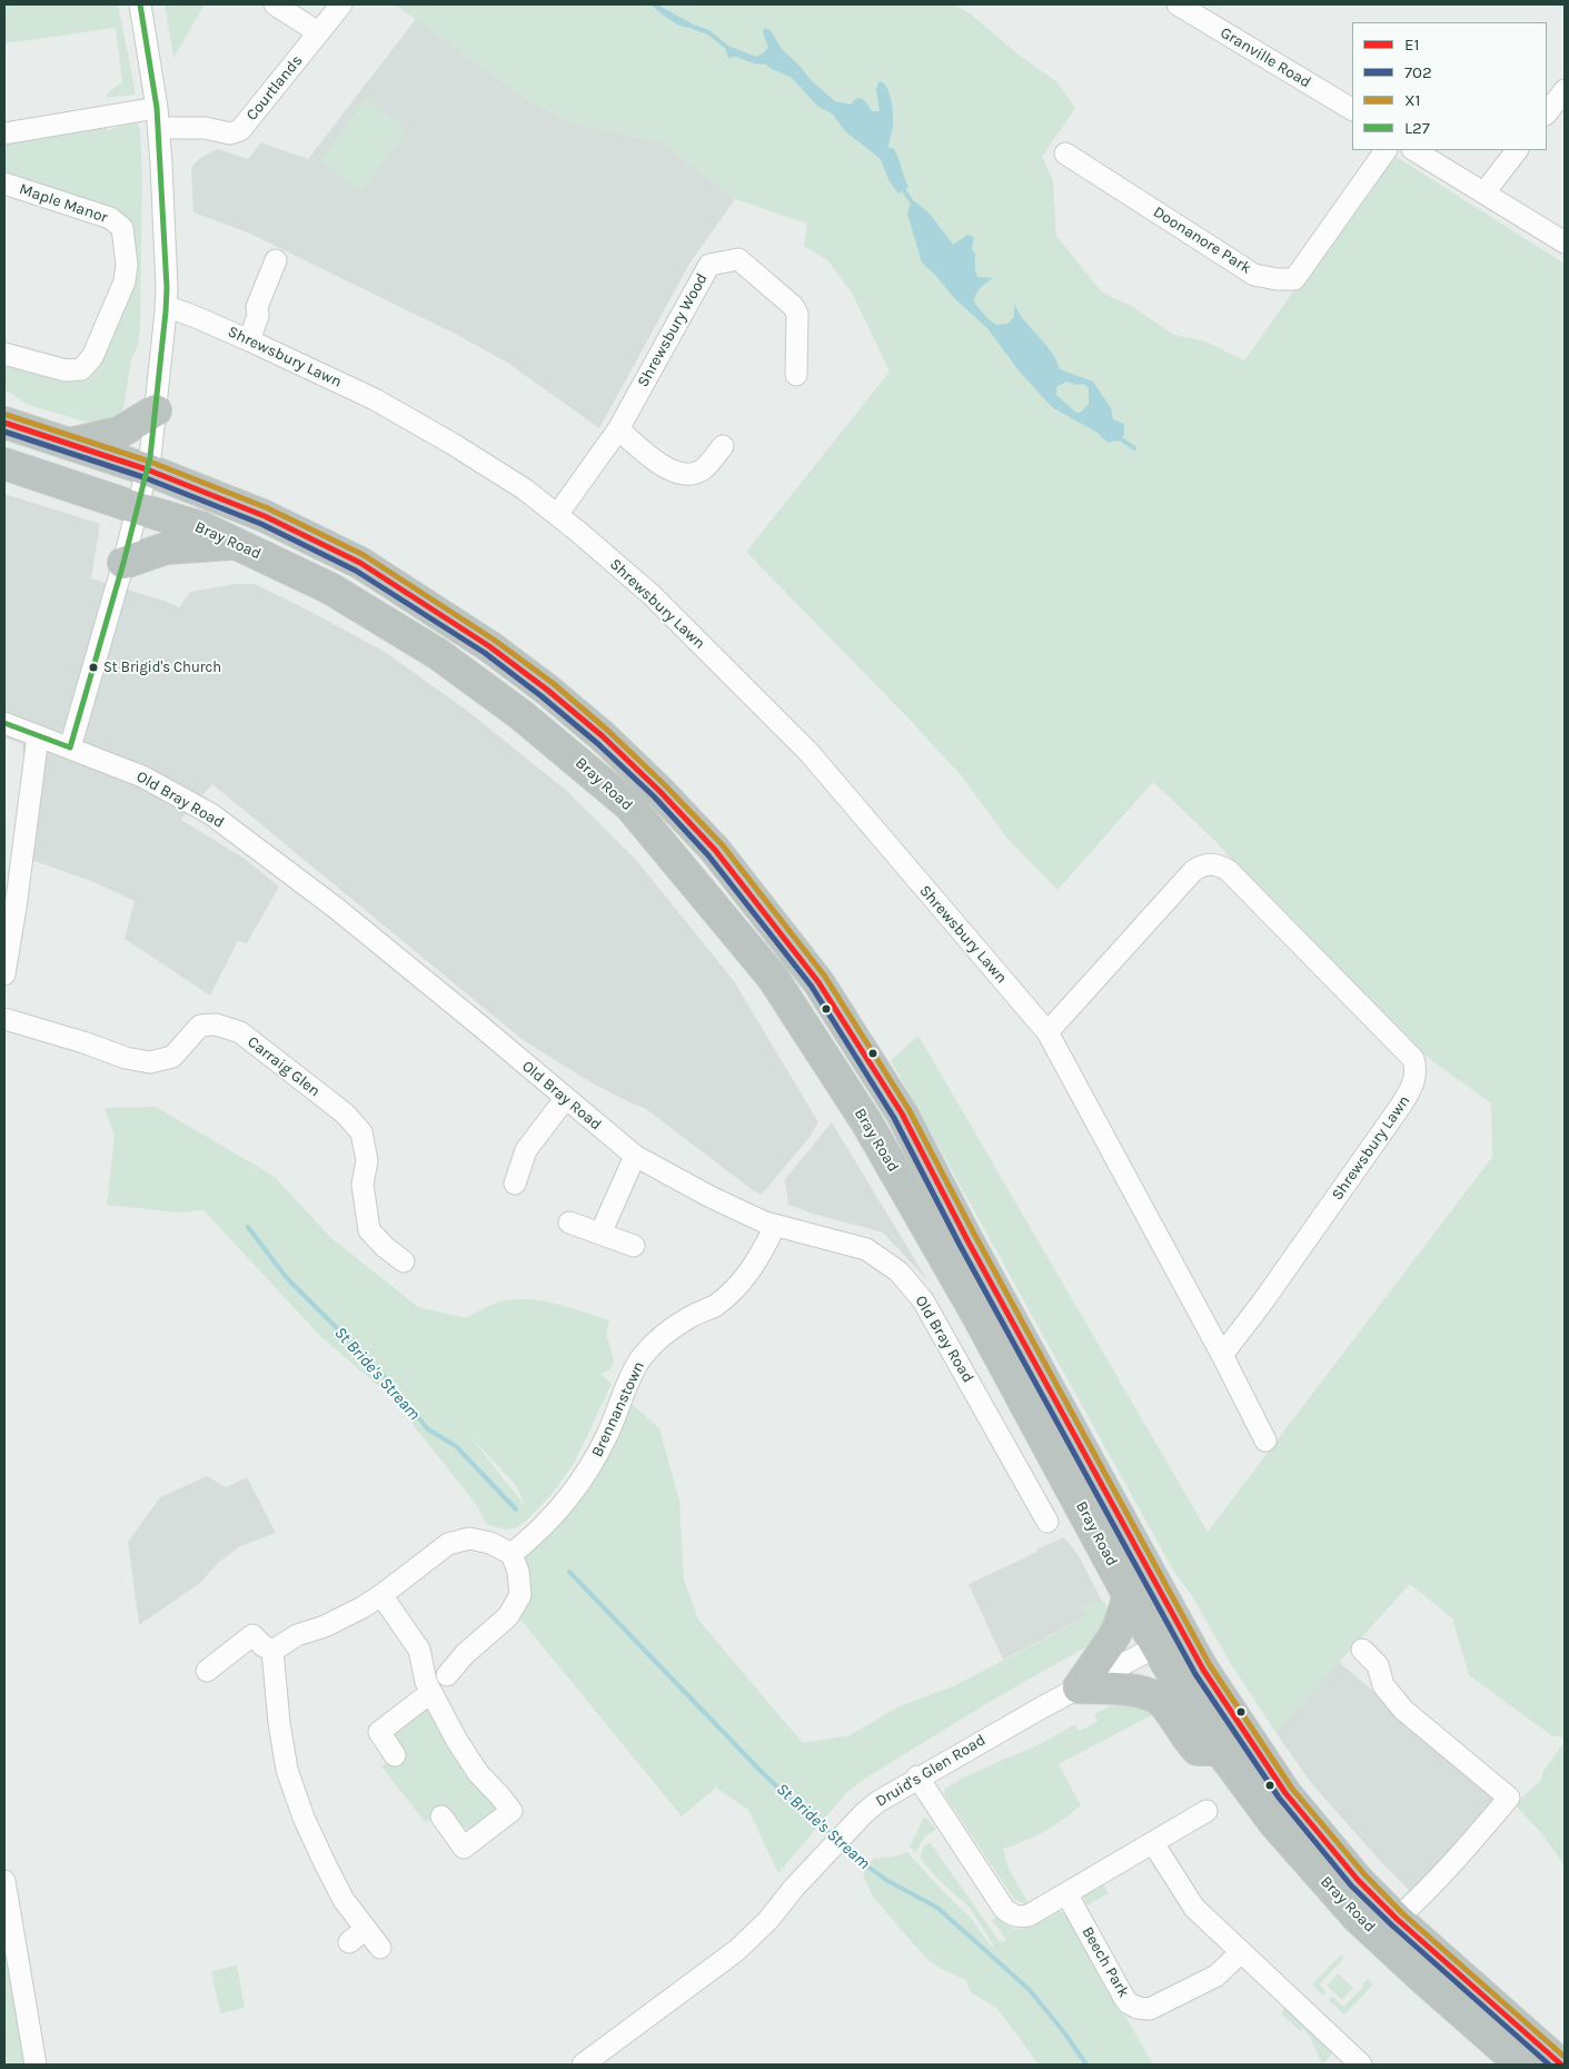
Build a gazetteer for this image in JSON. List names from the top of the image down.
{
  "streets": {
    "highway": ["Bray Road"],
    "street": [
      "Granville Road",
      "Courtlands",
      "Maple Manor",
      "Doonanore Park",
      "Shrewsbury Wood",
      "Shrewsbury Lawn",
      "Old Bray Road",
      "Carraig Glen",
      "Brennanstown",
      "Druid's Glen Road",
      "Beech Park"
    ]
  },
  "crossings": [
    ["Shrewsbury Wood", "Shrewsbury Lawn"],
    ["Bray Road", "Druid's Glen Road"],
    ["Old Bray Road", "Brennanstown"]
  ],
  "water": ["St Bride's Stream"],
  "places": ["St Brigid's Church"],
  "lines": [
    "transit line L27",
    "transit line X1",
    "transit line E1",
    "transit line 702"
  ],
  "legend": [
    "E1",
    "702",
    "X1",
    "L27"
  ]
}
